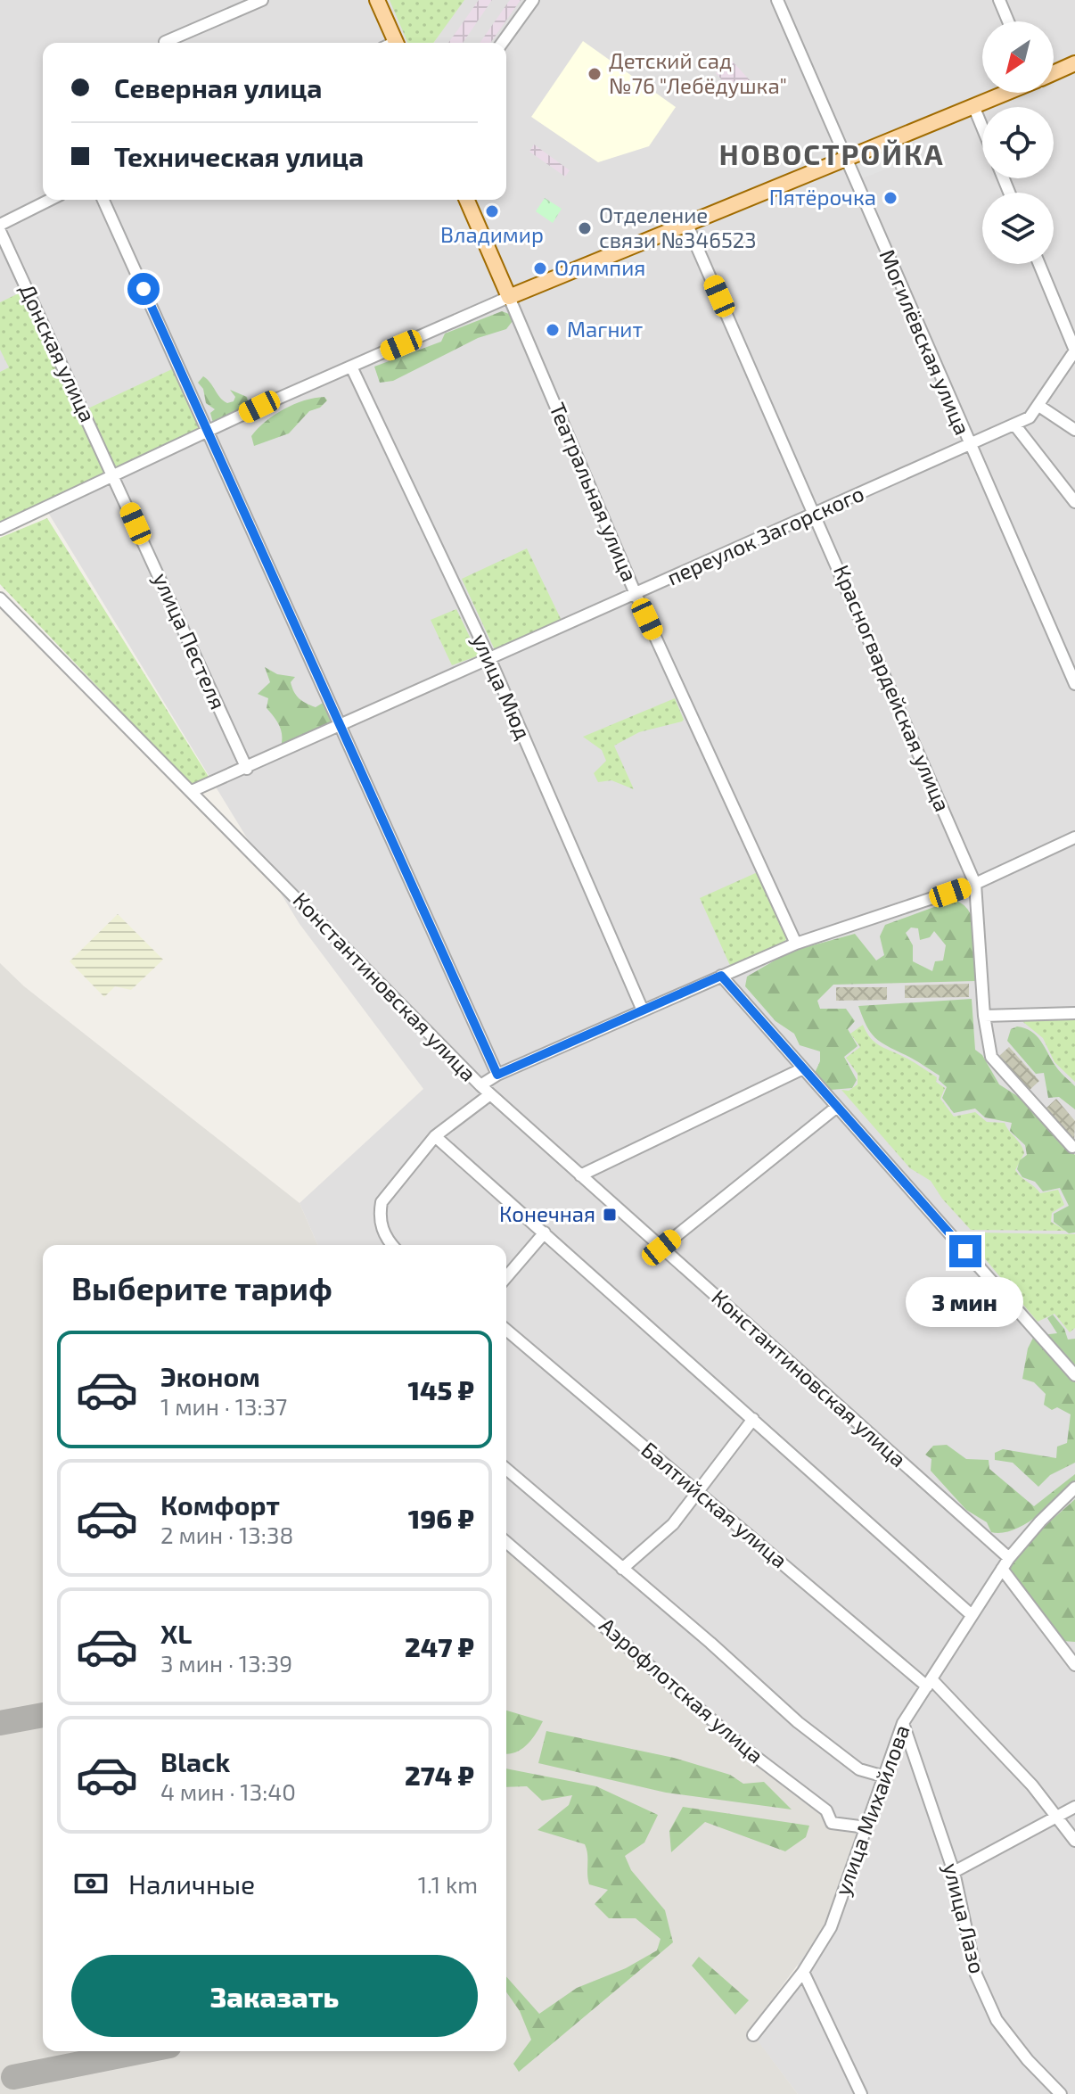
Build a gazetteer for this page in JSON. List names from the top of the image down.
{
  "streets": {
    "main road": ["Театральная улица"],
    "street": [
      "Могилёвская улица",
      "Донская улица",
      "переулок Загорского",
      "улица Пестеля",
      "улица Мюд",
      "Красногвардейская улица",
      "Константиновская улица",
      "Балтийская улица",
      "Аэрофлотская улица",
      "улица Михайлова",
      "улица Лазо"
    ]
  },
  "crossings": [
    ["Могилёвская улица", "переулок Загорского"],
    ["Донская улица", "улица Пестеля"],
    ["Театральная улица", "переулок Загорского"],
    ["переулок Загорского", "улица Пестеля"],
    ["переулок Загорского", "улица Мюд"],
    ["переулок Загорского", "Красногвардейская улица"],
    ["переулок Загорского", "Константиновская улица"],
    ["Константиновская улица", "улица Михайлова"],
    ["Балтийская улица", "улица Михайлова"],
    ["Аэрофлотская улица", "улица Михайлова"],
    ["улица Михайлова", "улица Лазо"]
  ],
  "districts": ["НОВОСТРОЙКА"],
  "places": {
    "other": [
      "Детский сад №76 \"Лебёдушка\"",
      "Пятёрочка",
      "Владимир",
      "Отделение связи №346523",
      "Олимпия",
      "Магнит"
    ],
    "transit": ["Конечная"]
  },
  "north": "bottom left",
  "page": {
    "banner": ["Северная улица", "Техническая улица"],
    "heading": "Выберите тариф",
    "bubble": "3 мин",
    "list": [
      {
        "name": "Эконом",
        "note": "1 мин · 13:37",
        "value": "145 ₽"
      },
      {
        "name": "Комфорт",
        "note": "2 мин · 13:38",
        "value": "196 ₽"
      },
      {
        "name": "XL",
        "note": "3 мин · 13:39",
        "value": "247 ₽"
      },
      {
        "name": "Black",
        "note": "4 мин · 13:40",
        "value": "274 ₽"
      }
    ],
    "pay": ["Наличные", "1.1 km"],
    "buttons": "Заказать"
  }
}
